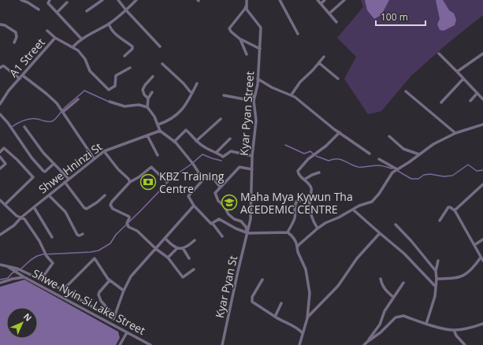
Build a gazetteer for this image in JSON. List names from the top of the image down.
{
  "streets": {
    "street": [
      "A1 Street",
      "Kyar Pyan Street",
      "Shwe Hninzi St",
      "Kyar Pyan St",
      "Shwe Nyin Si Lake Street"
    ]
  },
  "crossings": [
    ["Kyar Pyan Street", "Kyar Pyan St"]
  ],
  "places": {
    "bank": ["KBZ Training Centre"],
    "school or university": ["Maha Mya Kywun Tha ACEDEMIC CENTRE"]
  },
  "scale_bar": "100 m",
  "north": "top right"
}
